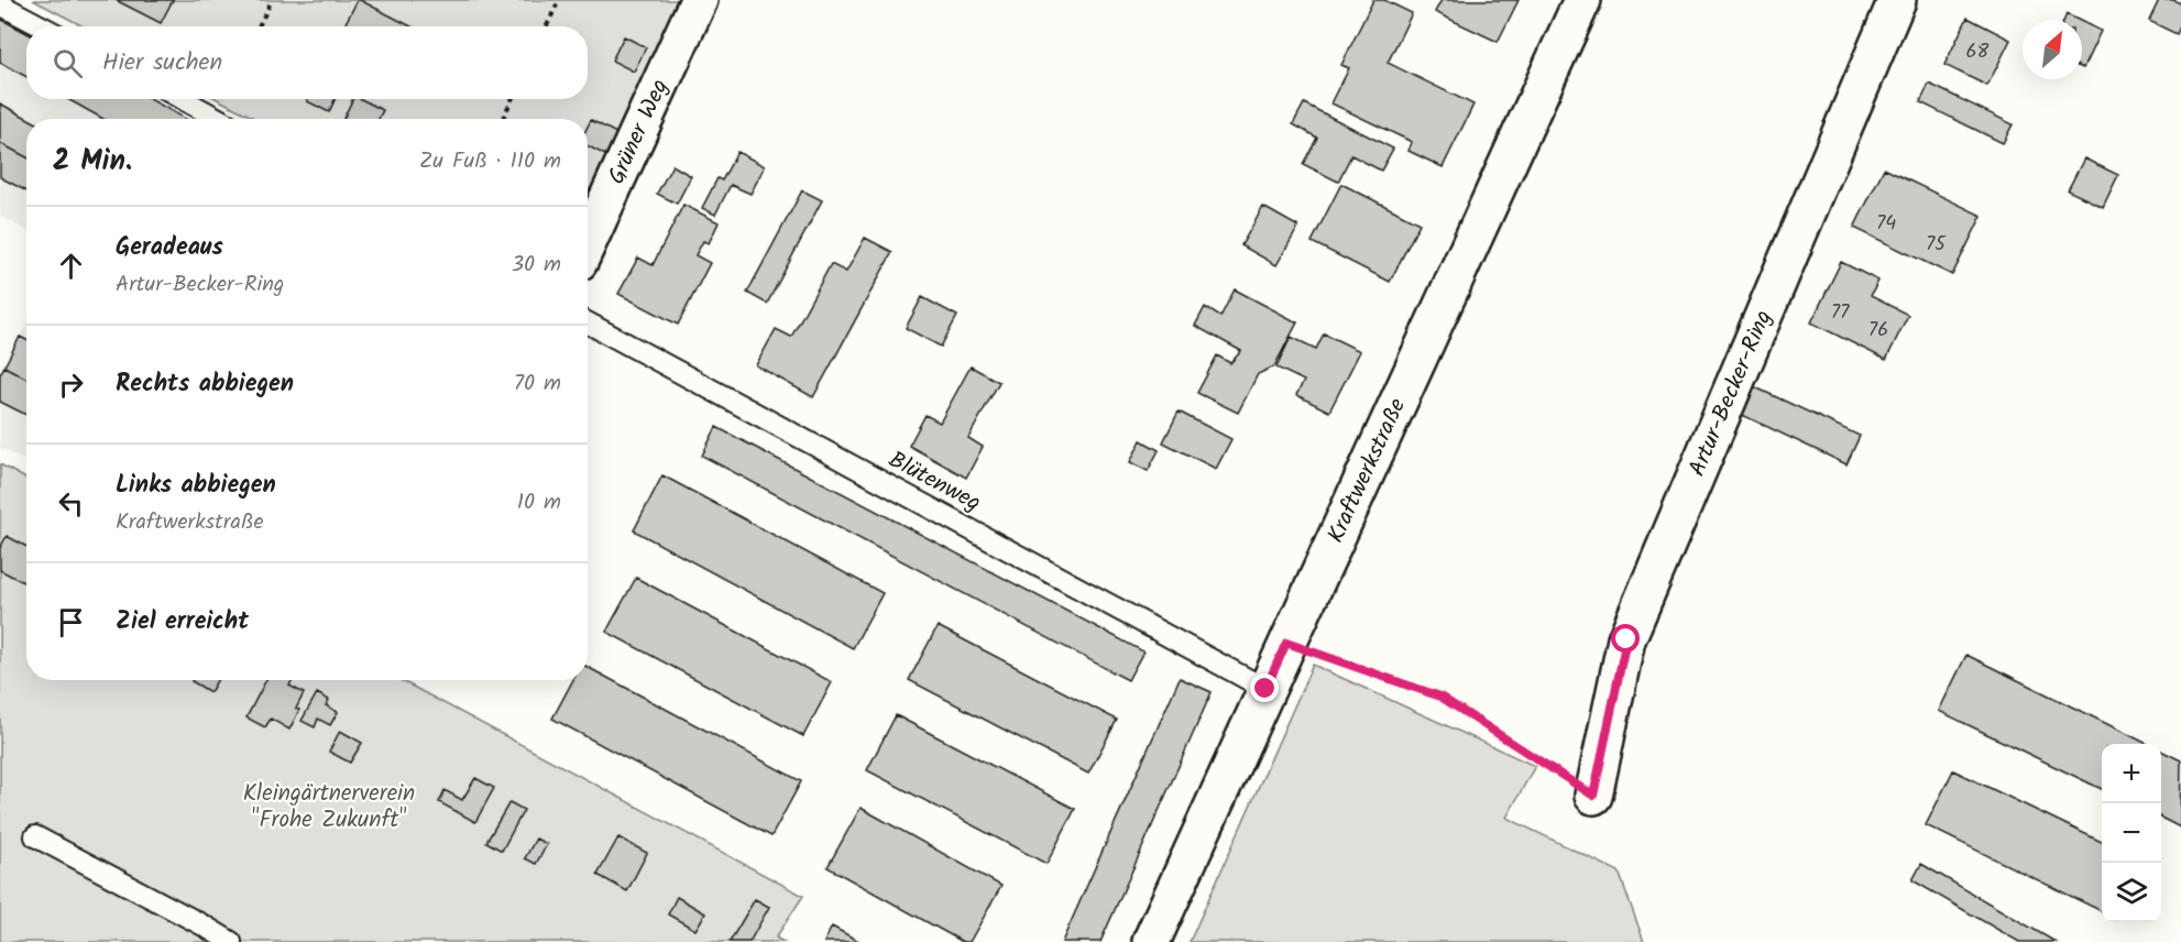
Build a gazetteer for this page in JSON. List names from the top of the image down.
{
  "streets": {
    "street": ["Grüner Weg", "Artur-Becker-Ring", "Kraftwerkstraße"],
    "lane": ["Blütenweg"]
  },
  "crossings": [
    ["Kraftwerkstraße", "Blütenweg"]
  ],
  "parks": ["Kleingärtnerverein \"Frohe Zukunft\""],
  "house_numbers": [
    "68",
    "74",
    "75",
    "77",
    "76"
  ],
  "north": "top right",
  "page": {
    "search": "Hier suchen",
    "heading": ["2 Min.", "Zu Fuß · 110 m"],
    "list": [
      ["Geradeaus", "Artur-Becker-Ring", "30 m"],
      ["Rechts abbiegen", "70 m"],
      ["Links abbiegen", "Kraftwerkstraße", "10 m"],
      "Ziel erreicht"
    ],
    "map_buttons": ["+", "−"]
  }
}
